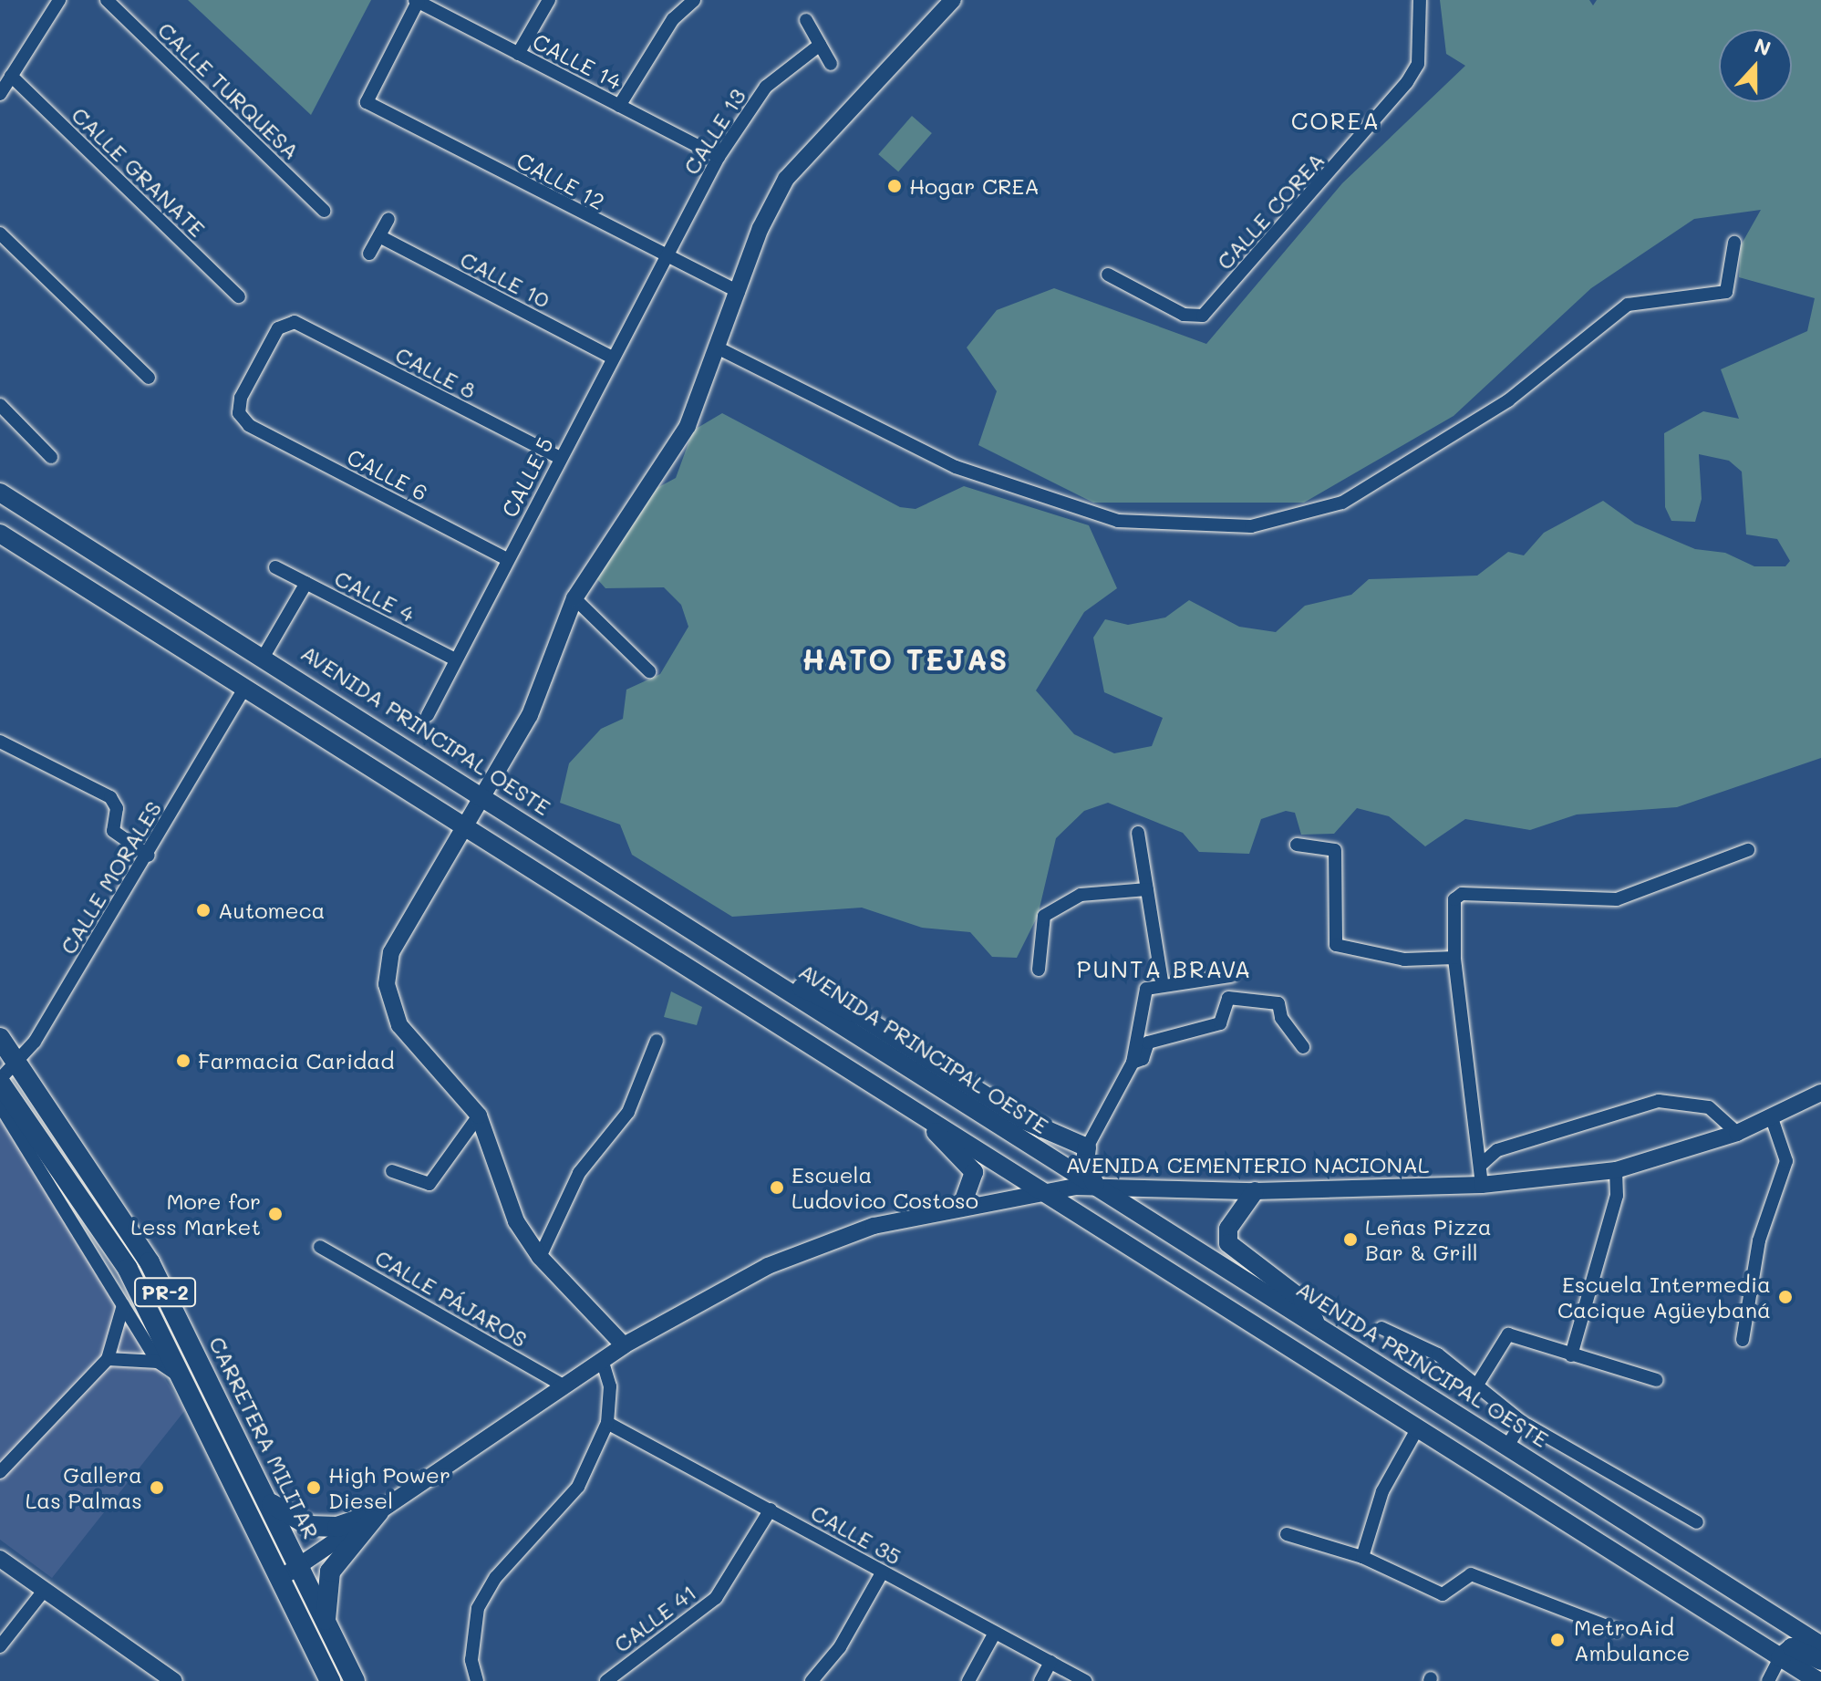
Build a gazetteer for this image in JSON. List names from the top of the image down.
{
  "streets": {
    "main road": ["AVENIDA PRINCIPAL OESTE", "PR-2", "CARRETERA MILITAR"],
    "street": [
      "CALLE 14",
      "CALLE TURQUESA",
      "CALLE 13",
      "CALLE GRANATE",
      "CALLE 12",
      "CALLE COREA",
      "CALLE 10",
      "CALLE 8",
      "CALLE 6",
      "CALLE 5",
      "CALLE 4",
      "CALLE MORALES",
      "AVENIDA CEMENTERIO NACIONAL",
      "CALLE PÁJAROS",
      "CALLE 35",
      "CALLE 41"
    ]
  },
  "crossings": [
    ["CALLE 14", "CALLE 13"],
    ["CALLE 14", "CALLE 12"],
    ["CALLE 13", "CALLE 12"],
    ["CALLE 13", "CALLE 5"],
    ["CALLE 12", "CALLE 5"],
    ["CALLE 10", "CALLE 5"],
    ["CALLE 8", "CALLE 6"],
    ["CALLE 8", "CALLE 5"],
    ["CALLE 6", "CALLE 5"],
    ["CALLE 5", "CALLE 4"],
    ["AVENIDA PRINCIPAL OESTE", "AVENIDA CEMENTERIO NACIONAL"],
    ["CALLE MORALES", "CARRETERA MILITAR"],
    ["AVENIDA CEMENTERIO NACIONAL", "CALLE PÁJAROS"],
    ["AVENIDA CEMENTERIO NACIONAL", "CARRETERA MILITAR"],
    ["CALLE 35", "CALLE 41"]
  ],
  "districts": ["COREA", "HATO TEJAS", "PUNTA BRAVA"],
  "places": [
    "Hogar CREA",
    "Automeca",
    "Farmacia Caridad",
    "Escuela Ludovico Costoso",
    "More for Less Market",
    "Leñas Pizza Bar & Grill",
    "Escuela Intermedia Cacique Agüeybaná",
    "Gallera Las Palmas",
    "High Power Diesel",
    "MetroAid Ambulance"
  ],
  "north": "top"
}
